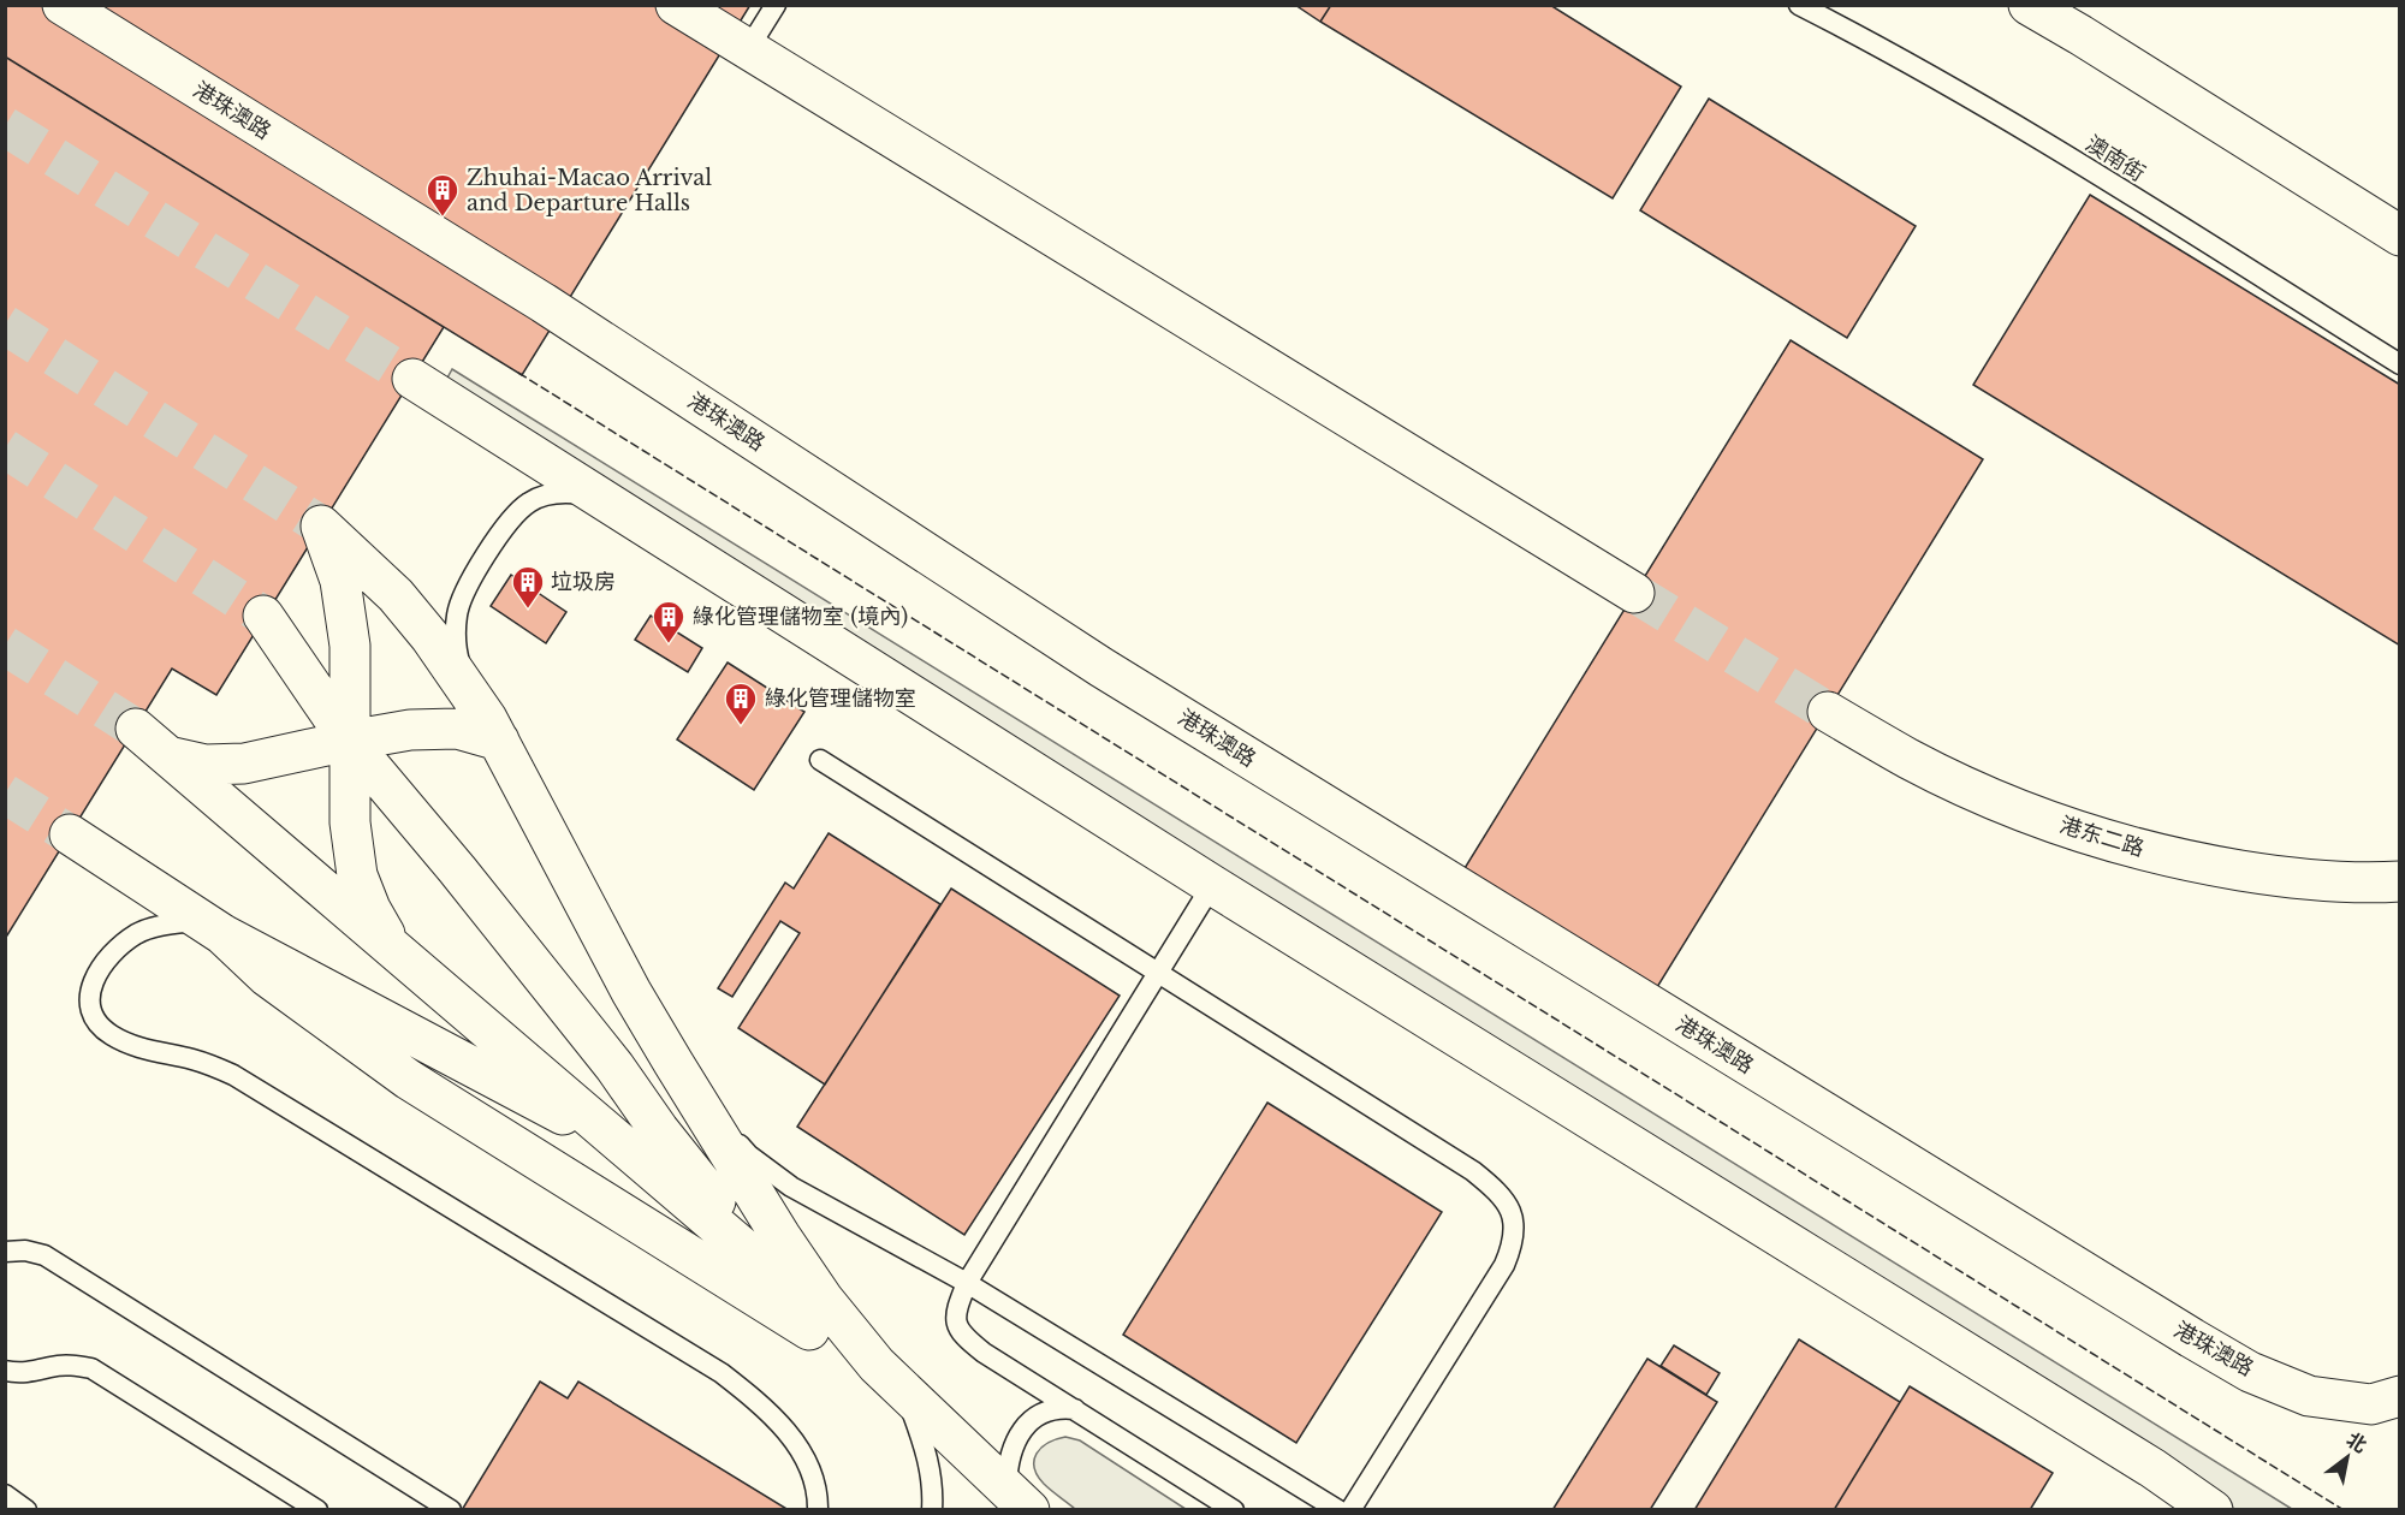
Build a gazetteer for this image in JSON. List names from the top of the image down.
{
  "streets": {
    "main road": ["港珠澳路", "港东二路"],
    "lane": ["澳南街"]
  },
  "places": {
    "building": [
      "Zhuhai-Macao Arrival and Departure Halls",
      "垃圾房",
      "綠化管理儲物室 (境內)",
      "綠化管理儲物室"
    ]
  },
  "north": "top right"
}
